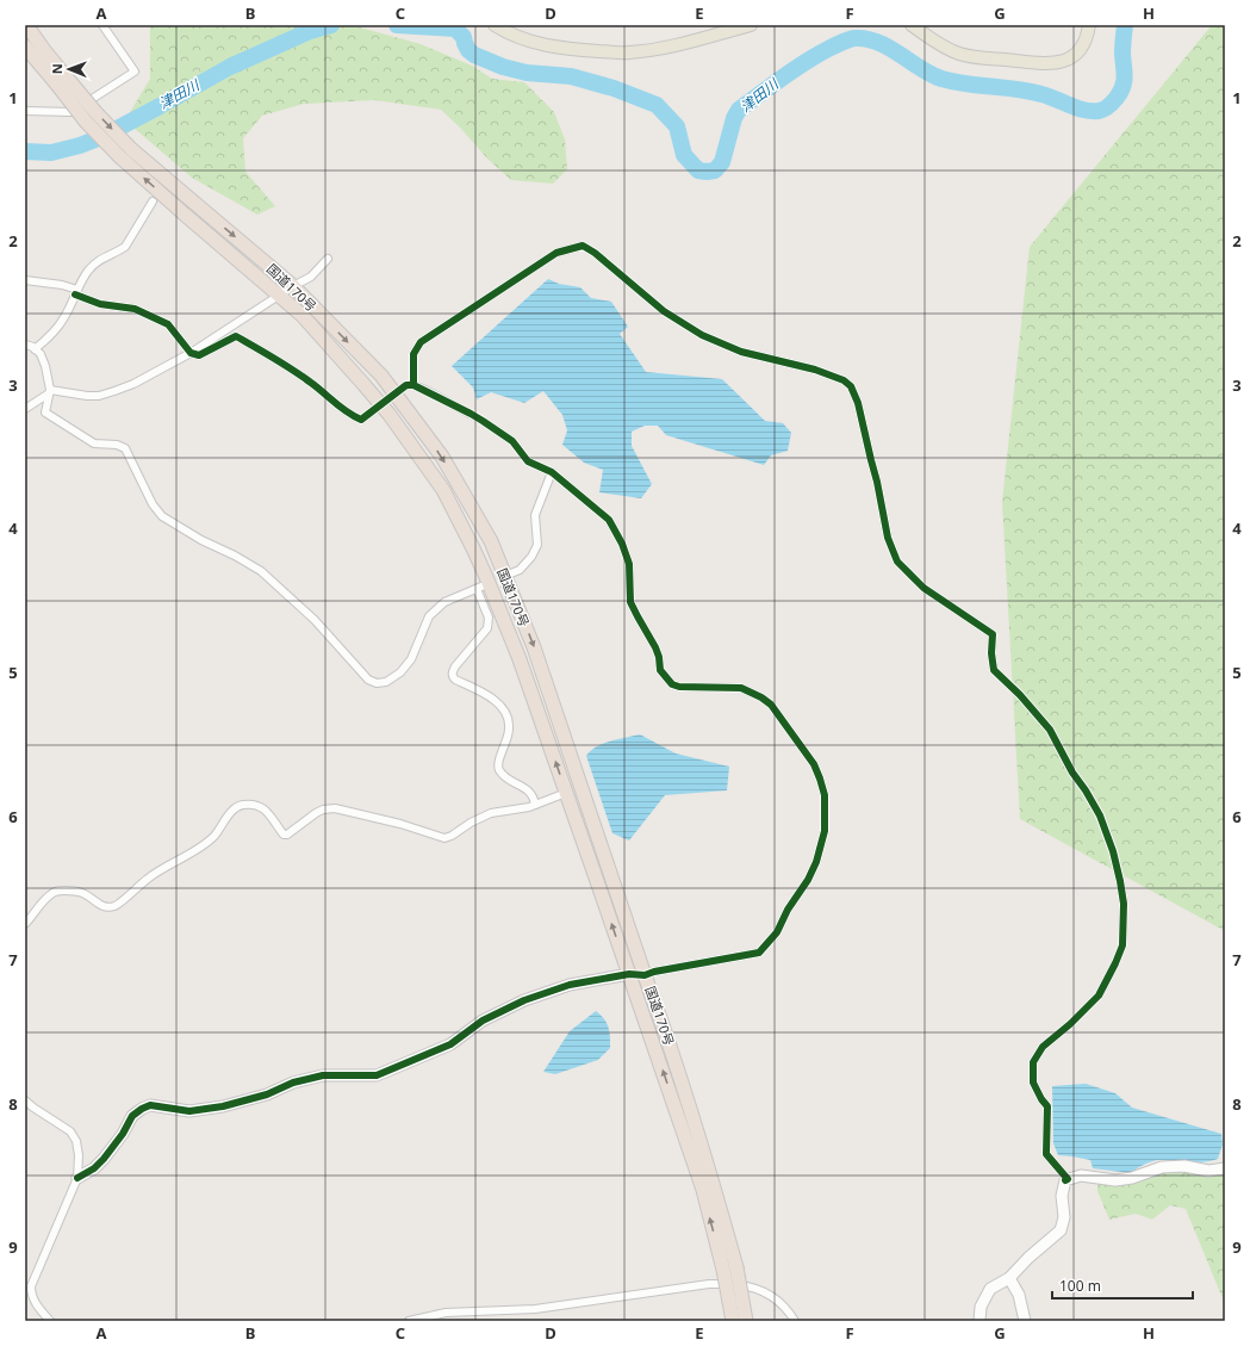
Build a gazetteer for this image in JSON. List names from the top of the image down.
{
  "streets": {
    "highway": ["国道170号"]
  },
  "water": ["津田川"],
  "scale_bar": "100 m",
  "north": "left",
  "grid": {
    "columns": [
      "A",
      "B",
      "C",
      "D",
      "E",
      "F",
      "G",
      "H"
    ],
    "rows": [
      "1",
      "2",
      "3",
      "4",
      "5",
      "6",
      "7",
      "8",
      "9"
    ]
  }
}
